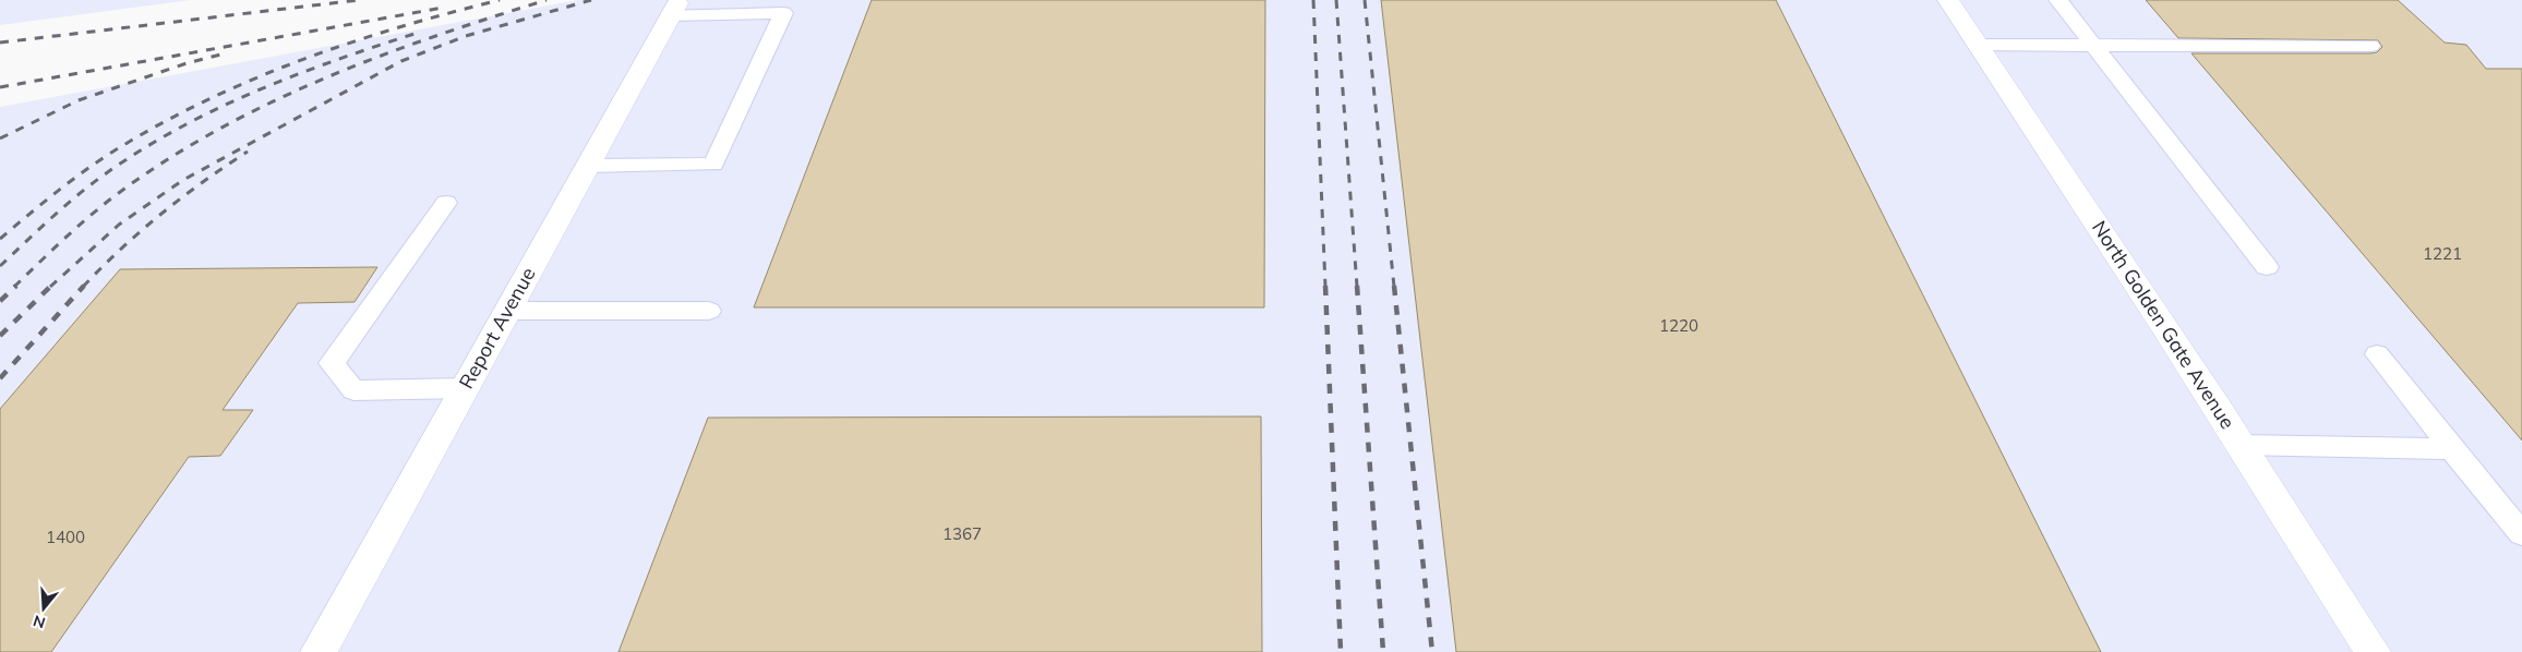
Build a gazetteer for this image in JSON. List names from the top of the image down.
{
  "streets": {
    "street": ["North Golden Gate Avenue", "Report Avenue"]
  },
  "house_numbers": [
    "1221",
    "1220",
    "1367",
    "1400"
  ],
  "north": "bottom"
}
